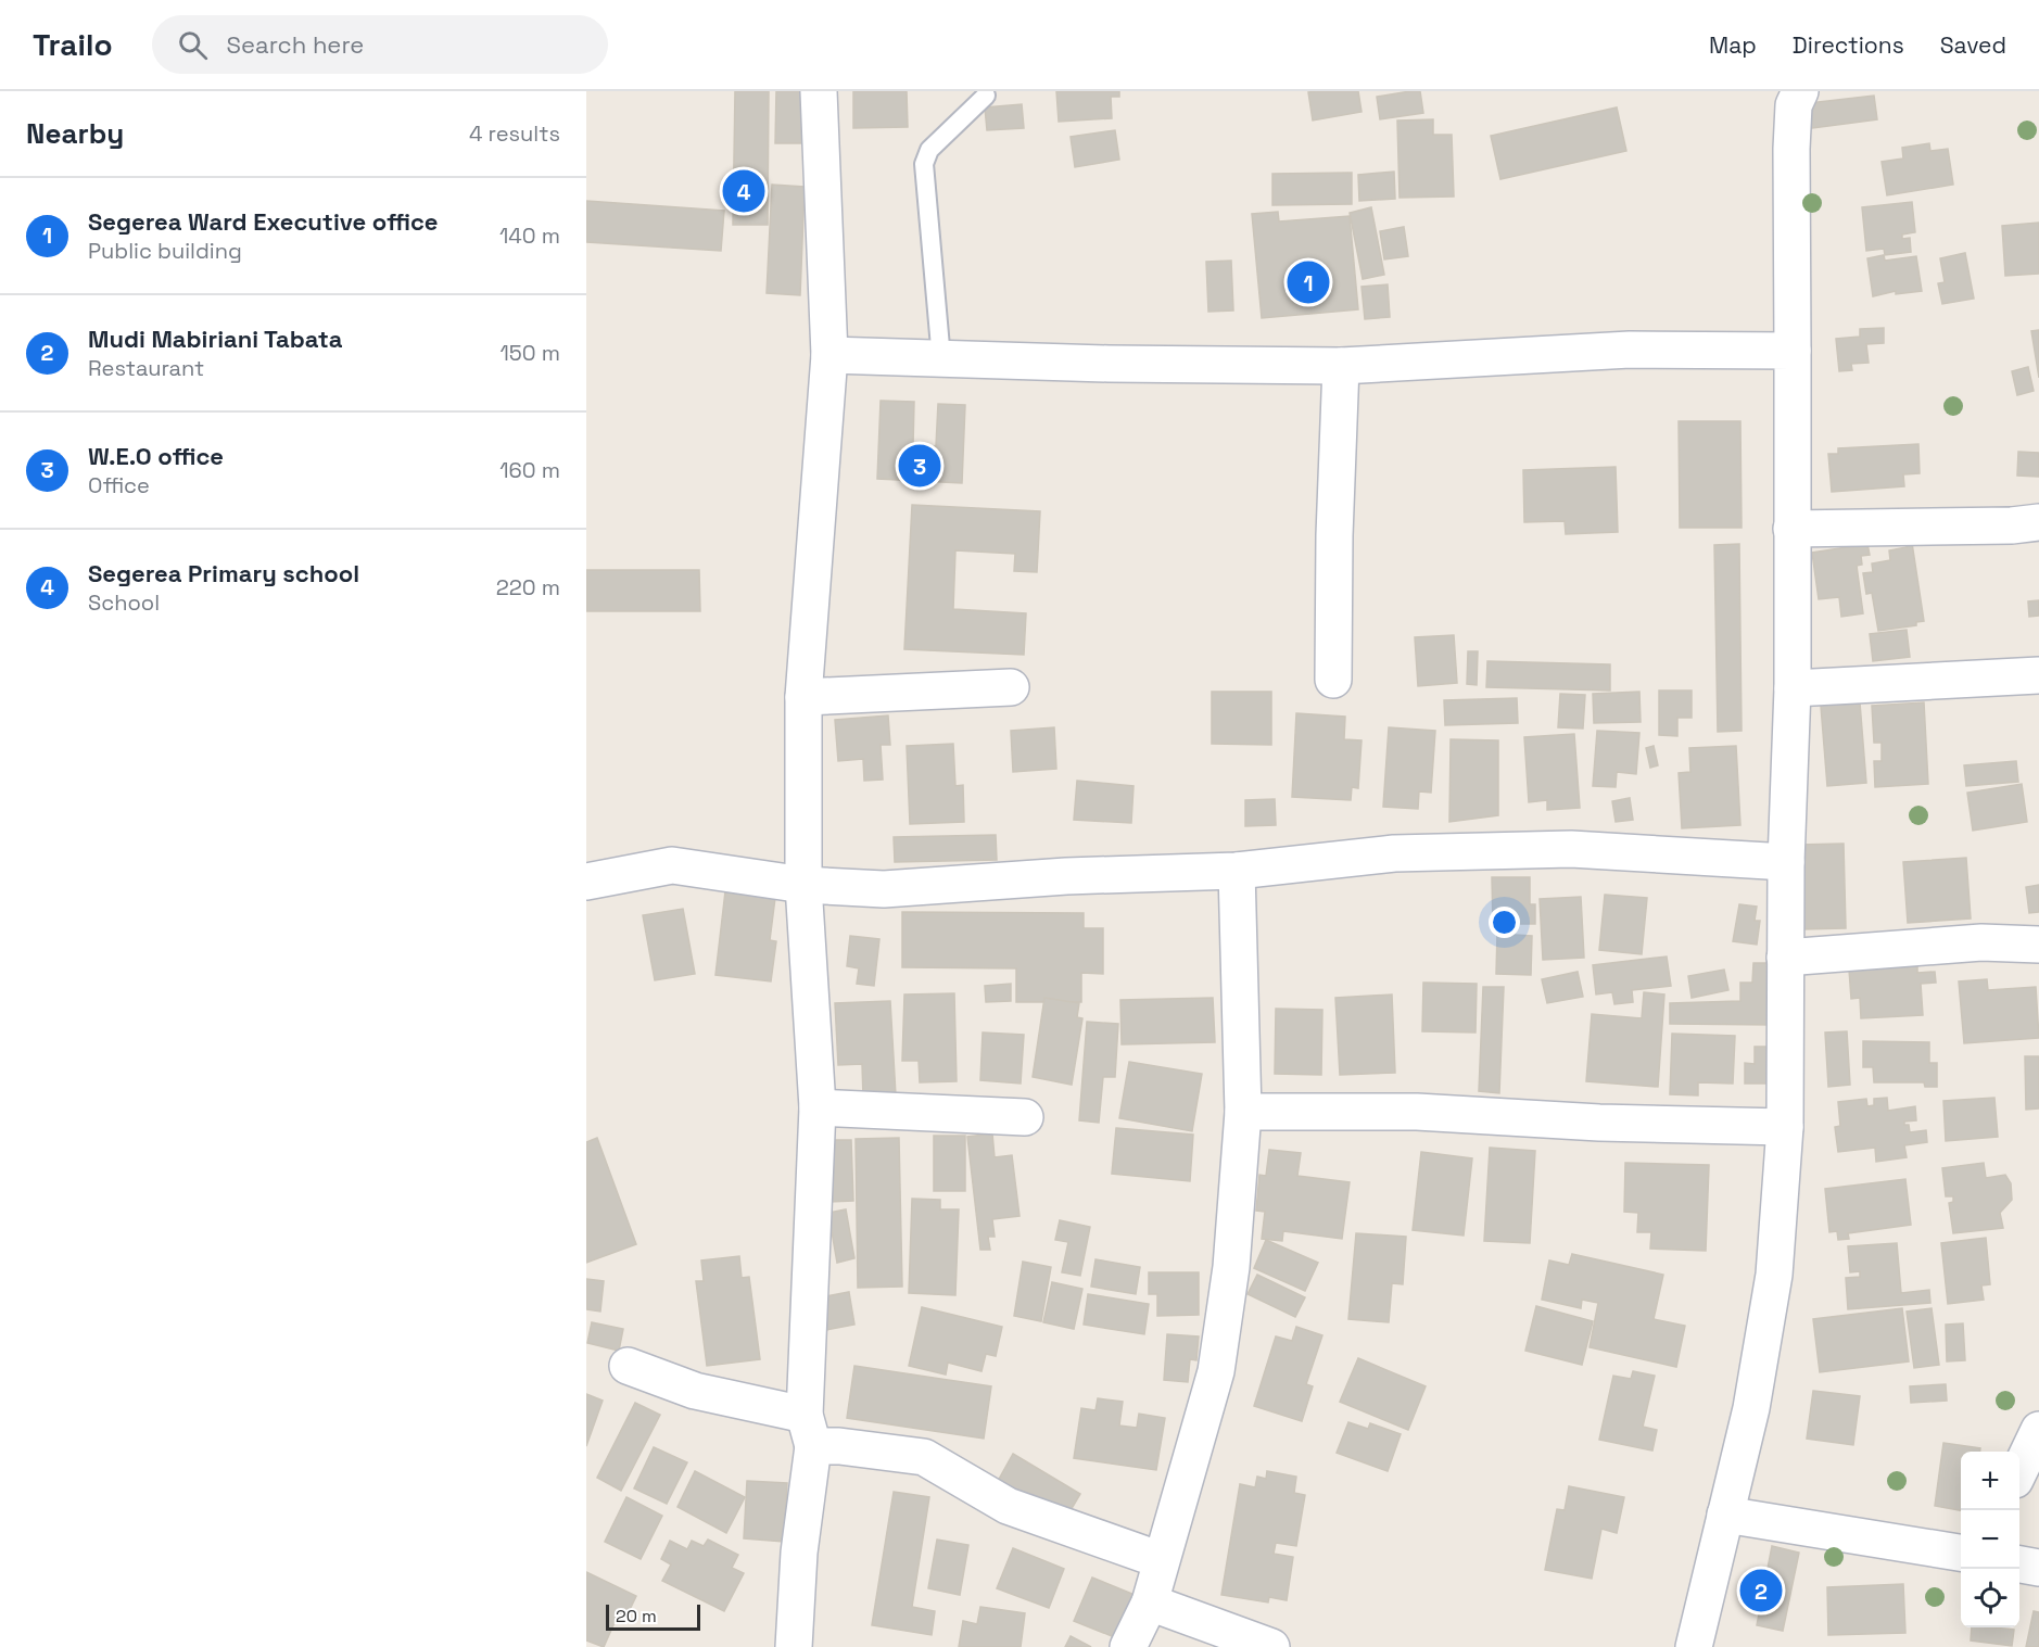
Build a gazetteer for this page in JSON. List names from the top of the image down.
{
  "scale_bar": "20 m",
  "page": {
    "header": "Trailo",
    "search": "Search here",
    "nav": ["Map", "Directions", "Saved"],
    "heading": ["Nearby", "4 results"],
    "pins": [
      "4",
      "1",
      "3",
      "2"
    ],
    "list": [
      {
        "mark": "1",
        "name": "Segerea Ward Executive office",
        "note": "Public building",
        "value": "140 m"
      },
      {
        "mark": "2",
        "name": "Mudi Mabiriani Tabata",
        "note": "Restaurant",
        "value": "150 m"
      },
      {
        "mark": "3",
        "name": "W.E.O office",
        "note": "Office",
        "value": "160 m"
      },
      {
        "mark": "4",
        "name": "Segerea Primary school",
        "note": "School",
        "value": "220 m"
      }
    ],
    "map_buttons": ["+", "−"],
    "scale": "20 m"
  }
}
